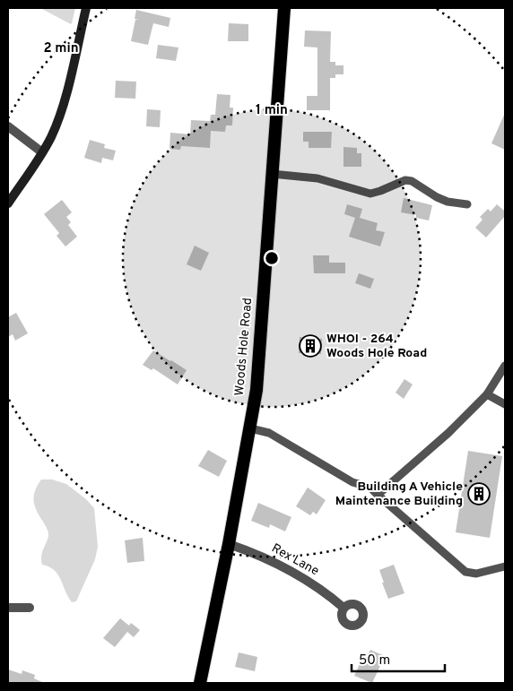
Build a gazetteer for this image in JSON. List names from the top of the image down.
{
  "streets": {
    "highway": ["Woods Hole Road"],
    "street": ["Rex Lane"]
  },
  "crossings": [
    ["Woods Hole Road", "Rex Lane"]
  ],
  "places": {
    "building": ["WHOI - 264 Woods Hole Road", "Building A Vehicle Maintenance Building"]
  },
  "scale_bar": "50 m",
  "rings": ["2 min", "1 min"]
}
